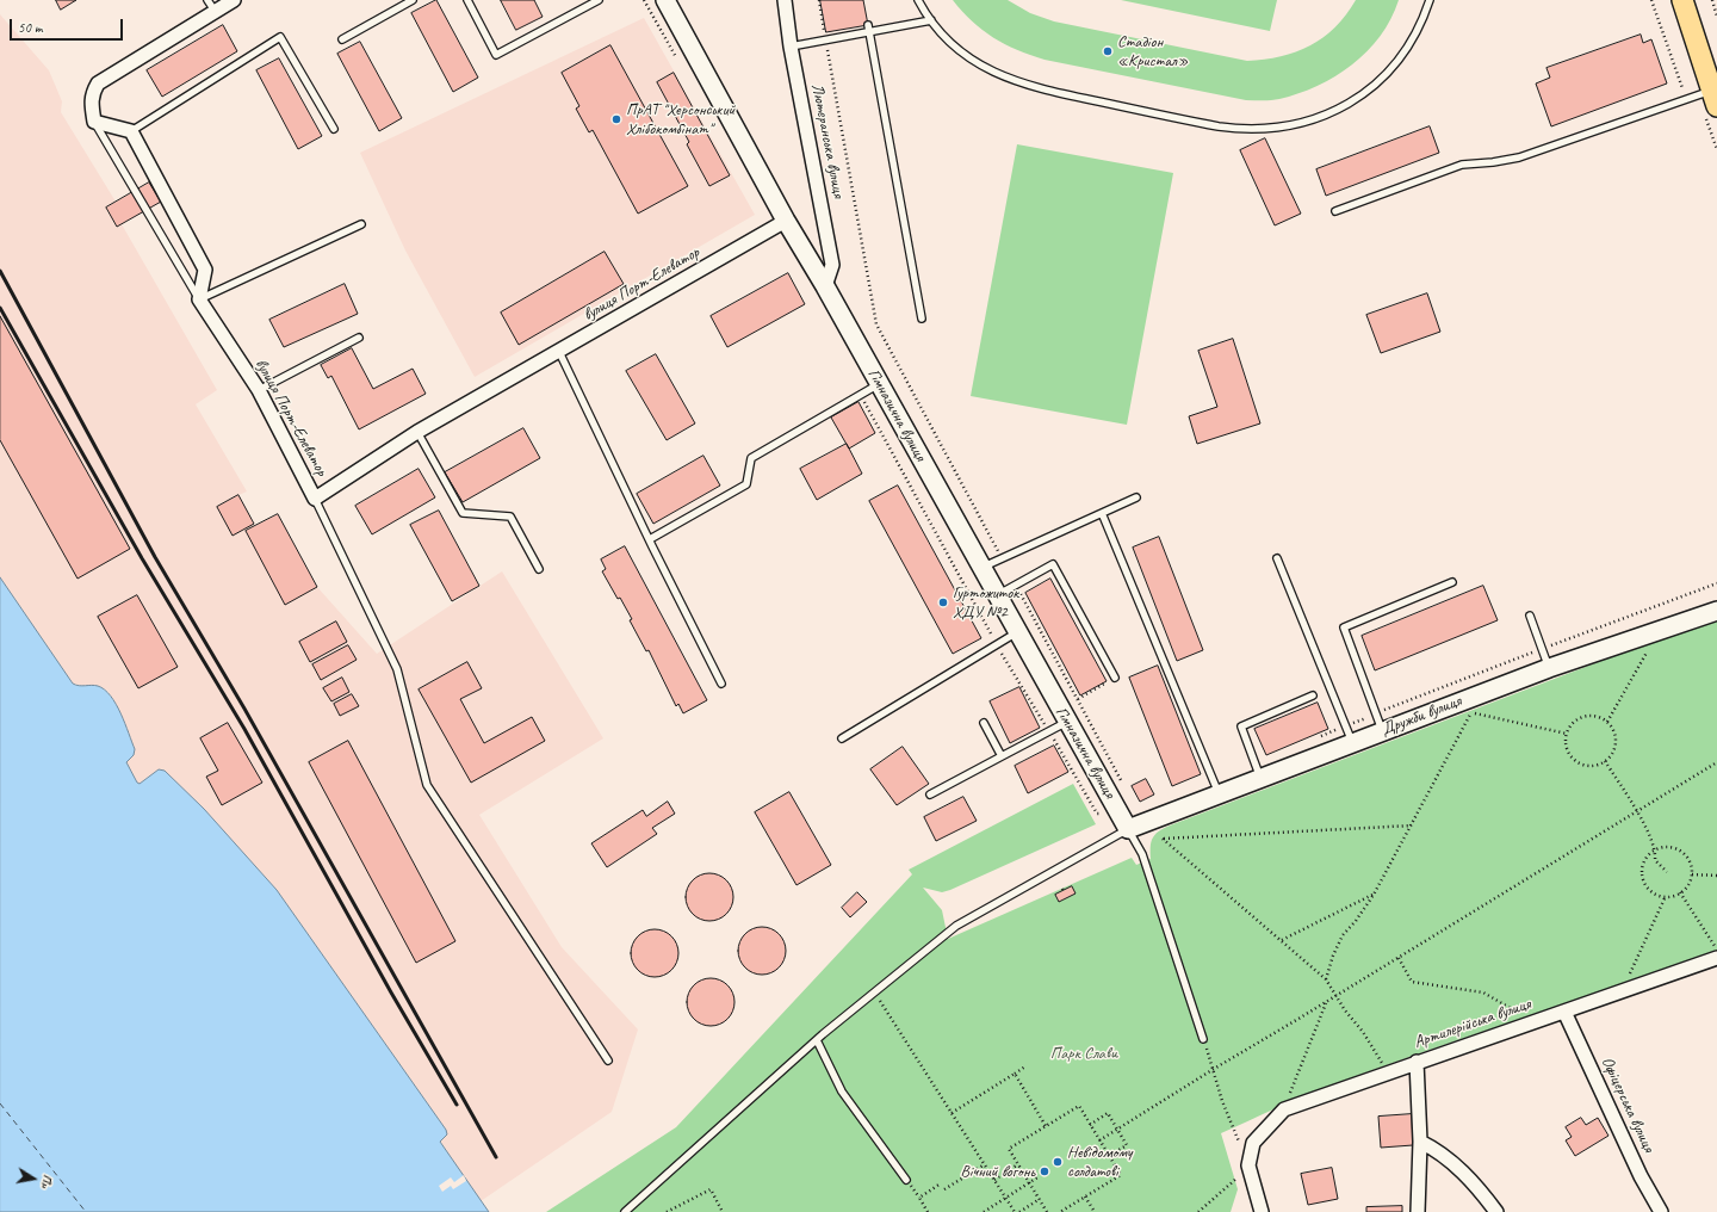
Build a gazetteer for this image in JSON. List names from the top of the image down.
{
  "streets": {
    "street": [
      "Лютеранська вулиця",
      "вулиця Порт-Елеватор",
      "Гімназична вулиця",
      "Дружби вулиця",
      "Артилерійська вулиця",
      "Офіцерська вулиця"
    ]
  },
  "crossings": [
    ["Лютеранська вулиця", "Гімназична вулиця"],
    ["вулиця Порт-Елеватор", "Гімназична вулиця"],
    ["Гімназична вулиця", "Дружби вулиця"],
    ["Артилерійська вулиця", "Офіцерська вулиця"]
  ],
  "parks": ["Парк Слави"],
  "places": [
    "Стадіон «Кристал»",
    "ПрАТ \"Херсонський Хлібокомбінат\"",
    "Гуртожиток ХДУ №2",
    "Невідомому солдатові",
    "Вічний вогонь"
  ],
  "scale_bar": "50 m",
  "north": "right"
}
